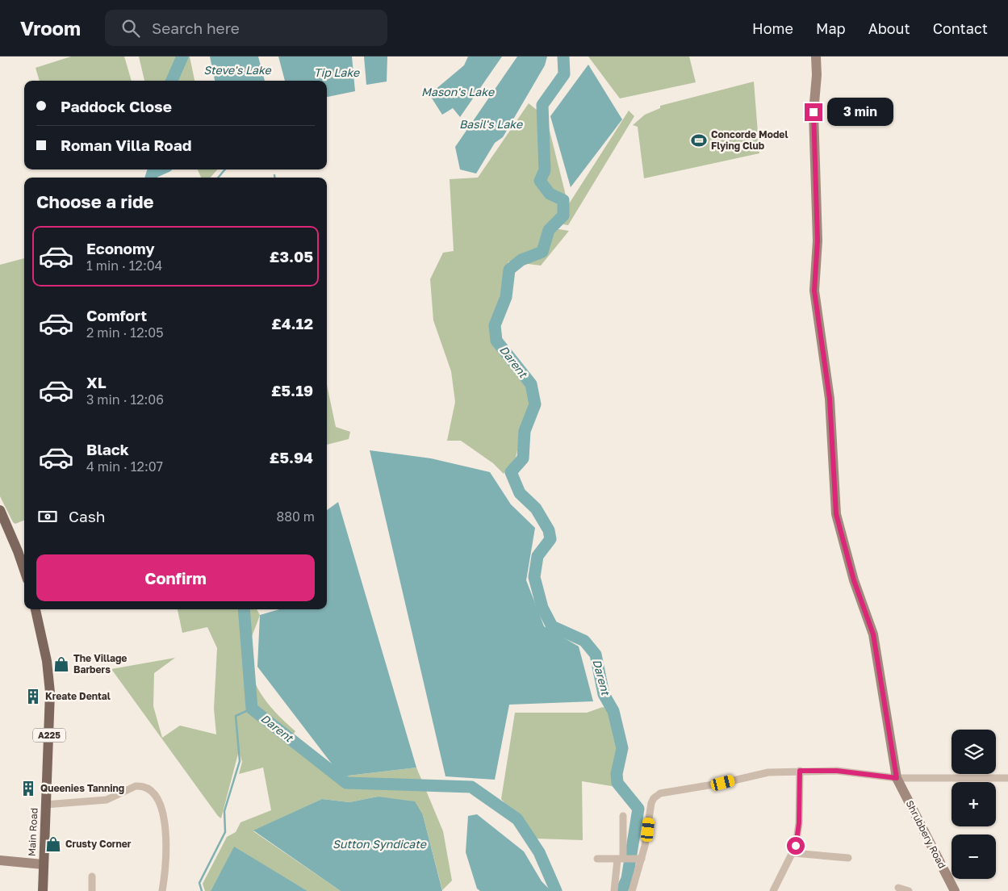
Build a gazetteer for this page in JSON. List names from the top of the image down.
{
  "streets": {
    "main road": ["A225", "Main Road"],
    "street": ["Shrubbery Road"]
  },
  "water": [
    "Steve's Lake",
    "Tip Lake",
    "Mason's Lake",
    "Basil's Lake",
    "Darent",
    "Sutton Syndicate"
  ],
  "places": {
    "sports": ["Concorde Model Flying Club"],
    "shop": ["The Village Barbers", "Crusty Corner"],
    "building": ["Kreate Dental", "Queenies Tanning"]
  },
  "page": {
    "header": "Vroom",
    "search": "Search here",
    "nav": [
      "Home",
      "Map",
      "About",
      "Contact"
    ],
    "banner": ["Paddock Close", "Roman Villa Road"],
    "bubble": "3 min",
    "heading": "Choose a ride",
    "list": [
      {
        "name": "Economy",
        "note": "1 min · 12:04",
        "value": "£3.05"
      },
      {
        "name": "Comfort",
        "note": "2 min · 12:05",
        "value": "£4.12"
      },
      {
        "name": "XL",
        "note": "3 min · 12:06",
        "value": "£5.19"
      },
      {
        "name": "Black",
        "note": "4 min · 12:07",
        "value": "£5.94"
      }
    ],
    "pay": ["Cash", "880 m"],
    "buttons": "Confirm",
    "map_buttons": ["+", "−"]
  }
}
